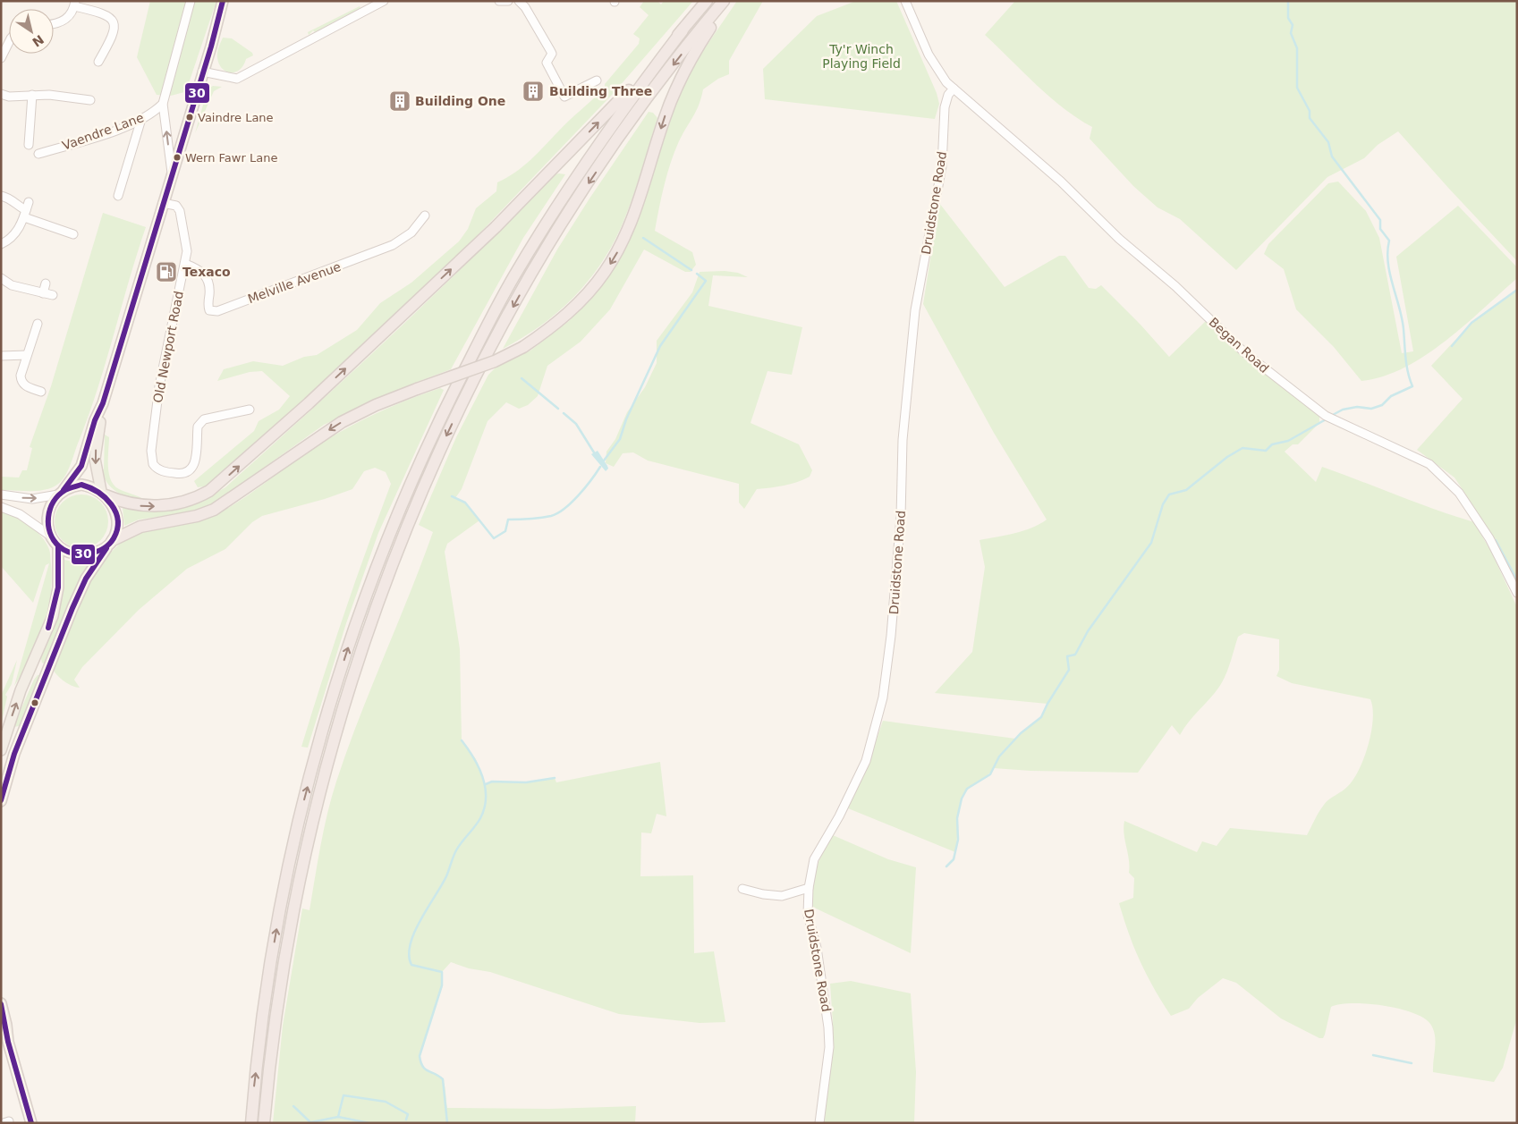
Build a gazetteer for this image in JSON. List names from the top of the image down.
{
  "streets": {
    "street": [
      "Vaendre Lane",
      "Druidstone Road",
      "Melville Avenue",
      "Began Road",
      "Old Newport Road"
    ]
  },
  "crossings": [
    ["Druidstone Road", "Began Road"],
    ["Melville Avenue", "Old Newport Road"]
  ],
  "parks": ["Ty'r Winch Playing Field"],
  "places": {
    "building": ["Building Three", "Building One"],
    "other": ["Vaindre Lane", "Wern Fawr Lane"],
    "fuel station": ["Texaco"]
  },
  "lines": ["transit line 30"],
  "north": "bottom right"
}
